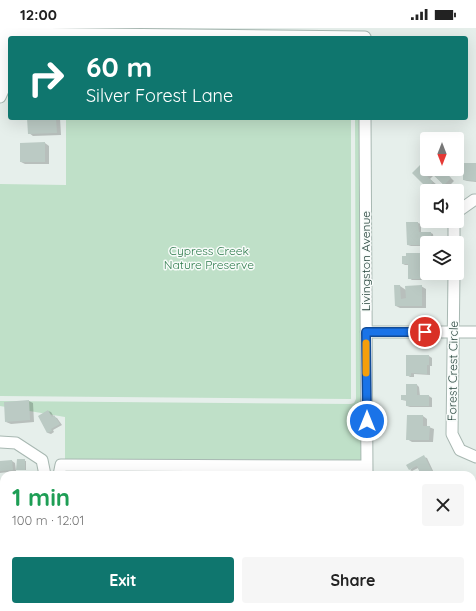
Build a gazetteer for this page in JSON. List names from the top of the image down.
{
  "streets": {
    "street": ["Livingston Avenue", "Forest Crest Circle"]
  },
  "parks": ["Cypress Creek Nature Preserve"],
  "north": "bottom",
  "page": {
    "status": "12:00",
    "turn": ["60 m", "Silver Forest Lane"],
    "heading": ["1 min", "100 m · 12:01"],
    "buttons": ["Exit", "Share"]
  }
}
